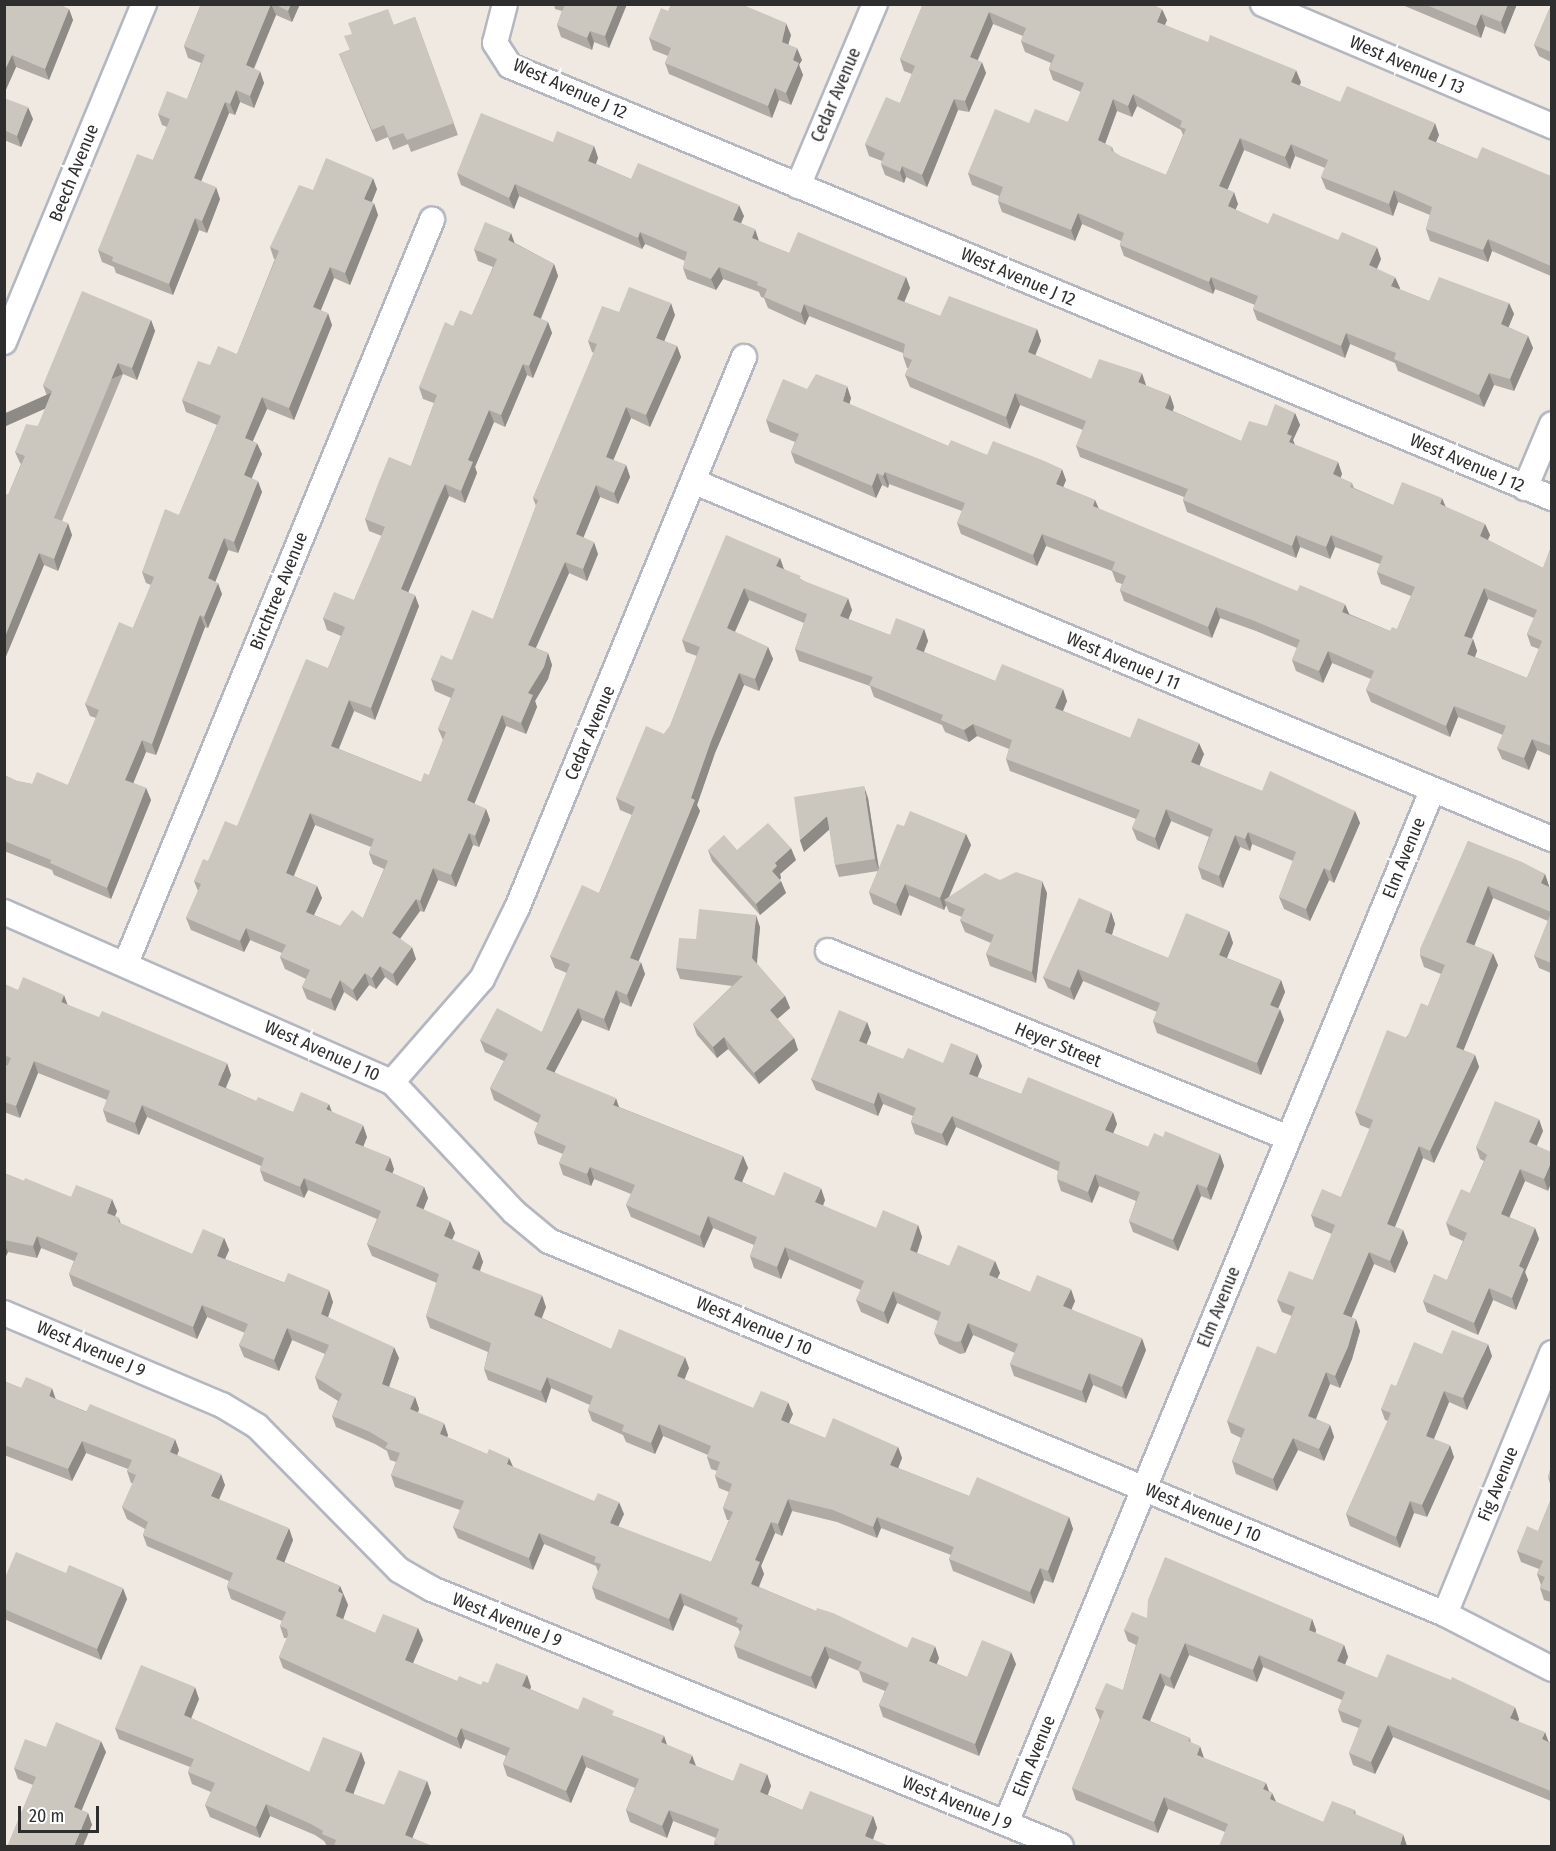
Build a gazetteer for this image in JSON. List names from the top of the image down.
{
  "streets": {
    "street": [
      "West Avenue J 13",
      "West Avenue J 12",
      "Cedar Avenue",
      "Beech Avenue",
      "Birchtree Avenue",
      "West Avenue J 11",
      "Elm Avenue",
      "Heyer Street",
      "West Avenue J 10",
      "West Avenue J 9",
      "Fig Avenue"
    ]
  },
  "crossings": [
    ["West Avenue J 12", "Cedar Avenue"],
    ["Cedar Avenue", "West Avenue J 11"],
    ["Cedar Avenue", "West Avenue J 10"],
    ["Birchtree Avenue", "West Avenue J 10"],
    ["West Avenue J 11", "Elm Avenue"],
    ["Elm Avenue", "Heyer Street"],
    ["Elm Avenue", "West Avenue J 10"],
    ["Elm Avenue", "West Avenue J 9"],
    ["West Avenue J 10", "Fig Avenue"]
  ],
  "scale_bar": "20 m"
}
